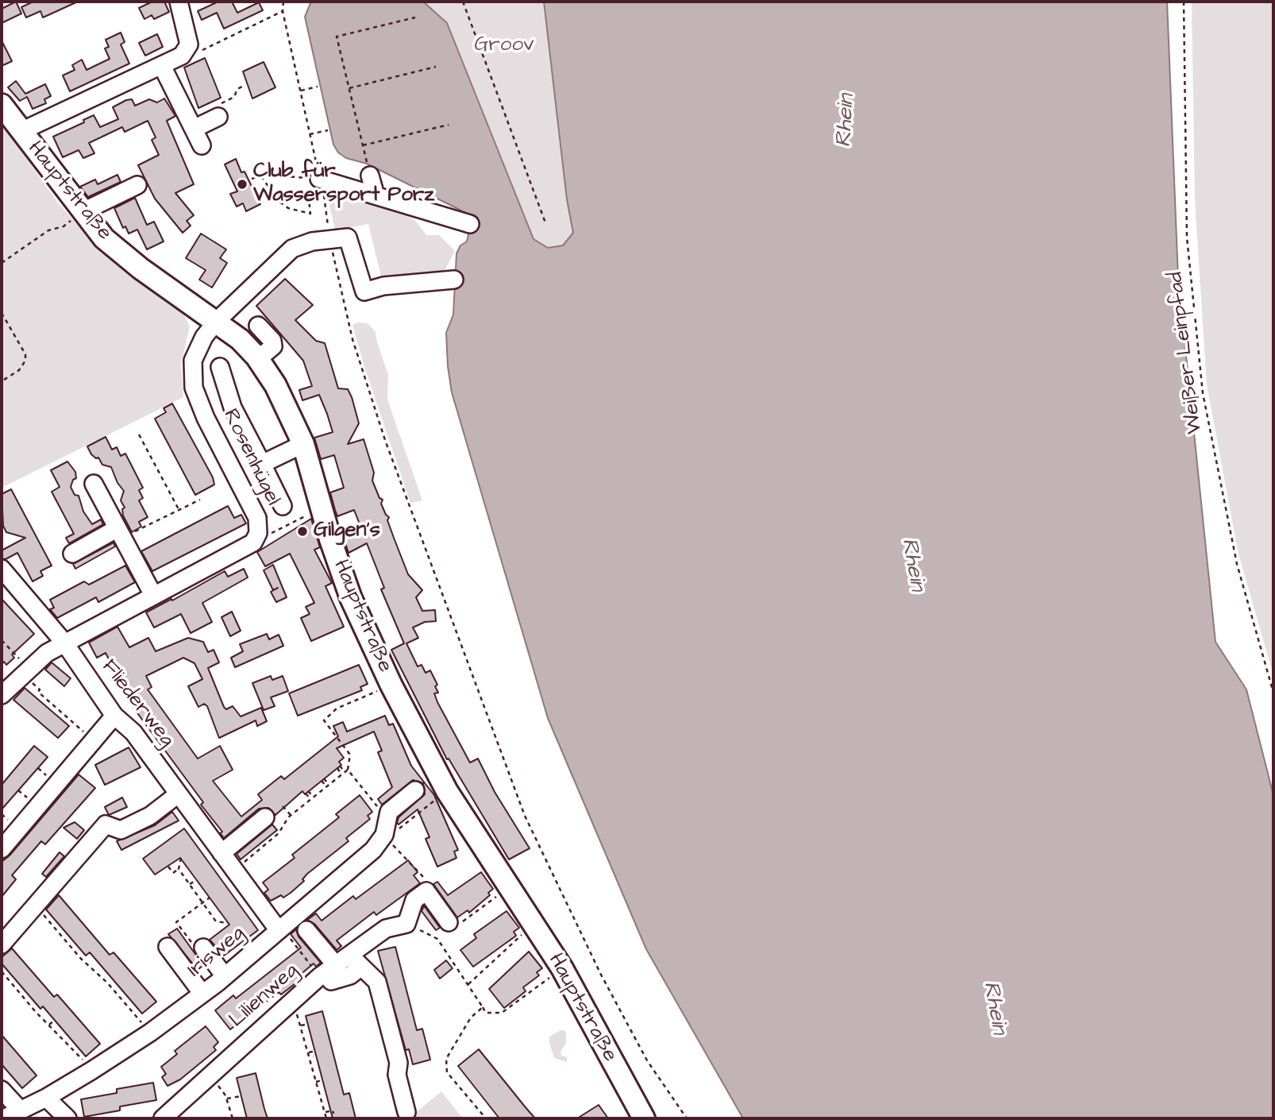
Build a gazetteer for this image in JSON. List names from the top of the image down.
{
  "streets": {
    "main road": ["Hauptstraße"],
    "street": [
      "Rosenhügel",
      "Fliederweg",
      "Irisweg",
      "Lilienweg"
    ],
    "path": ["Weißer Leinpfad"]
  },
  "crossings": [
    ["Hauptstraße", "Rosenhügel"],
    ["Fliederweg", "Irisweg"]
  ],
  "water": ["Rhein"],
  "parks": ["Groov"],
  "places": ["Club für Wassersport Porz", "Gilgen's"]
}
